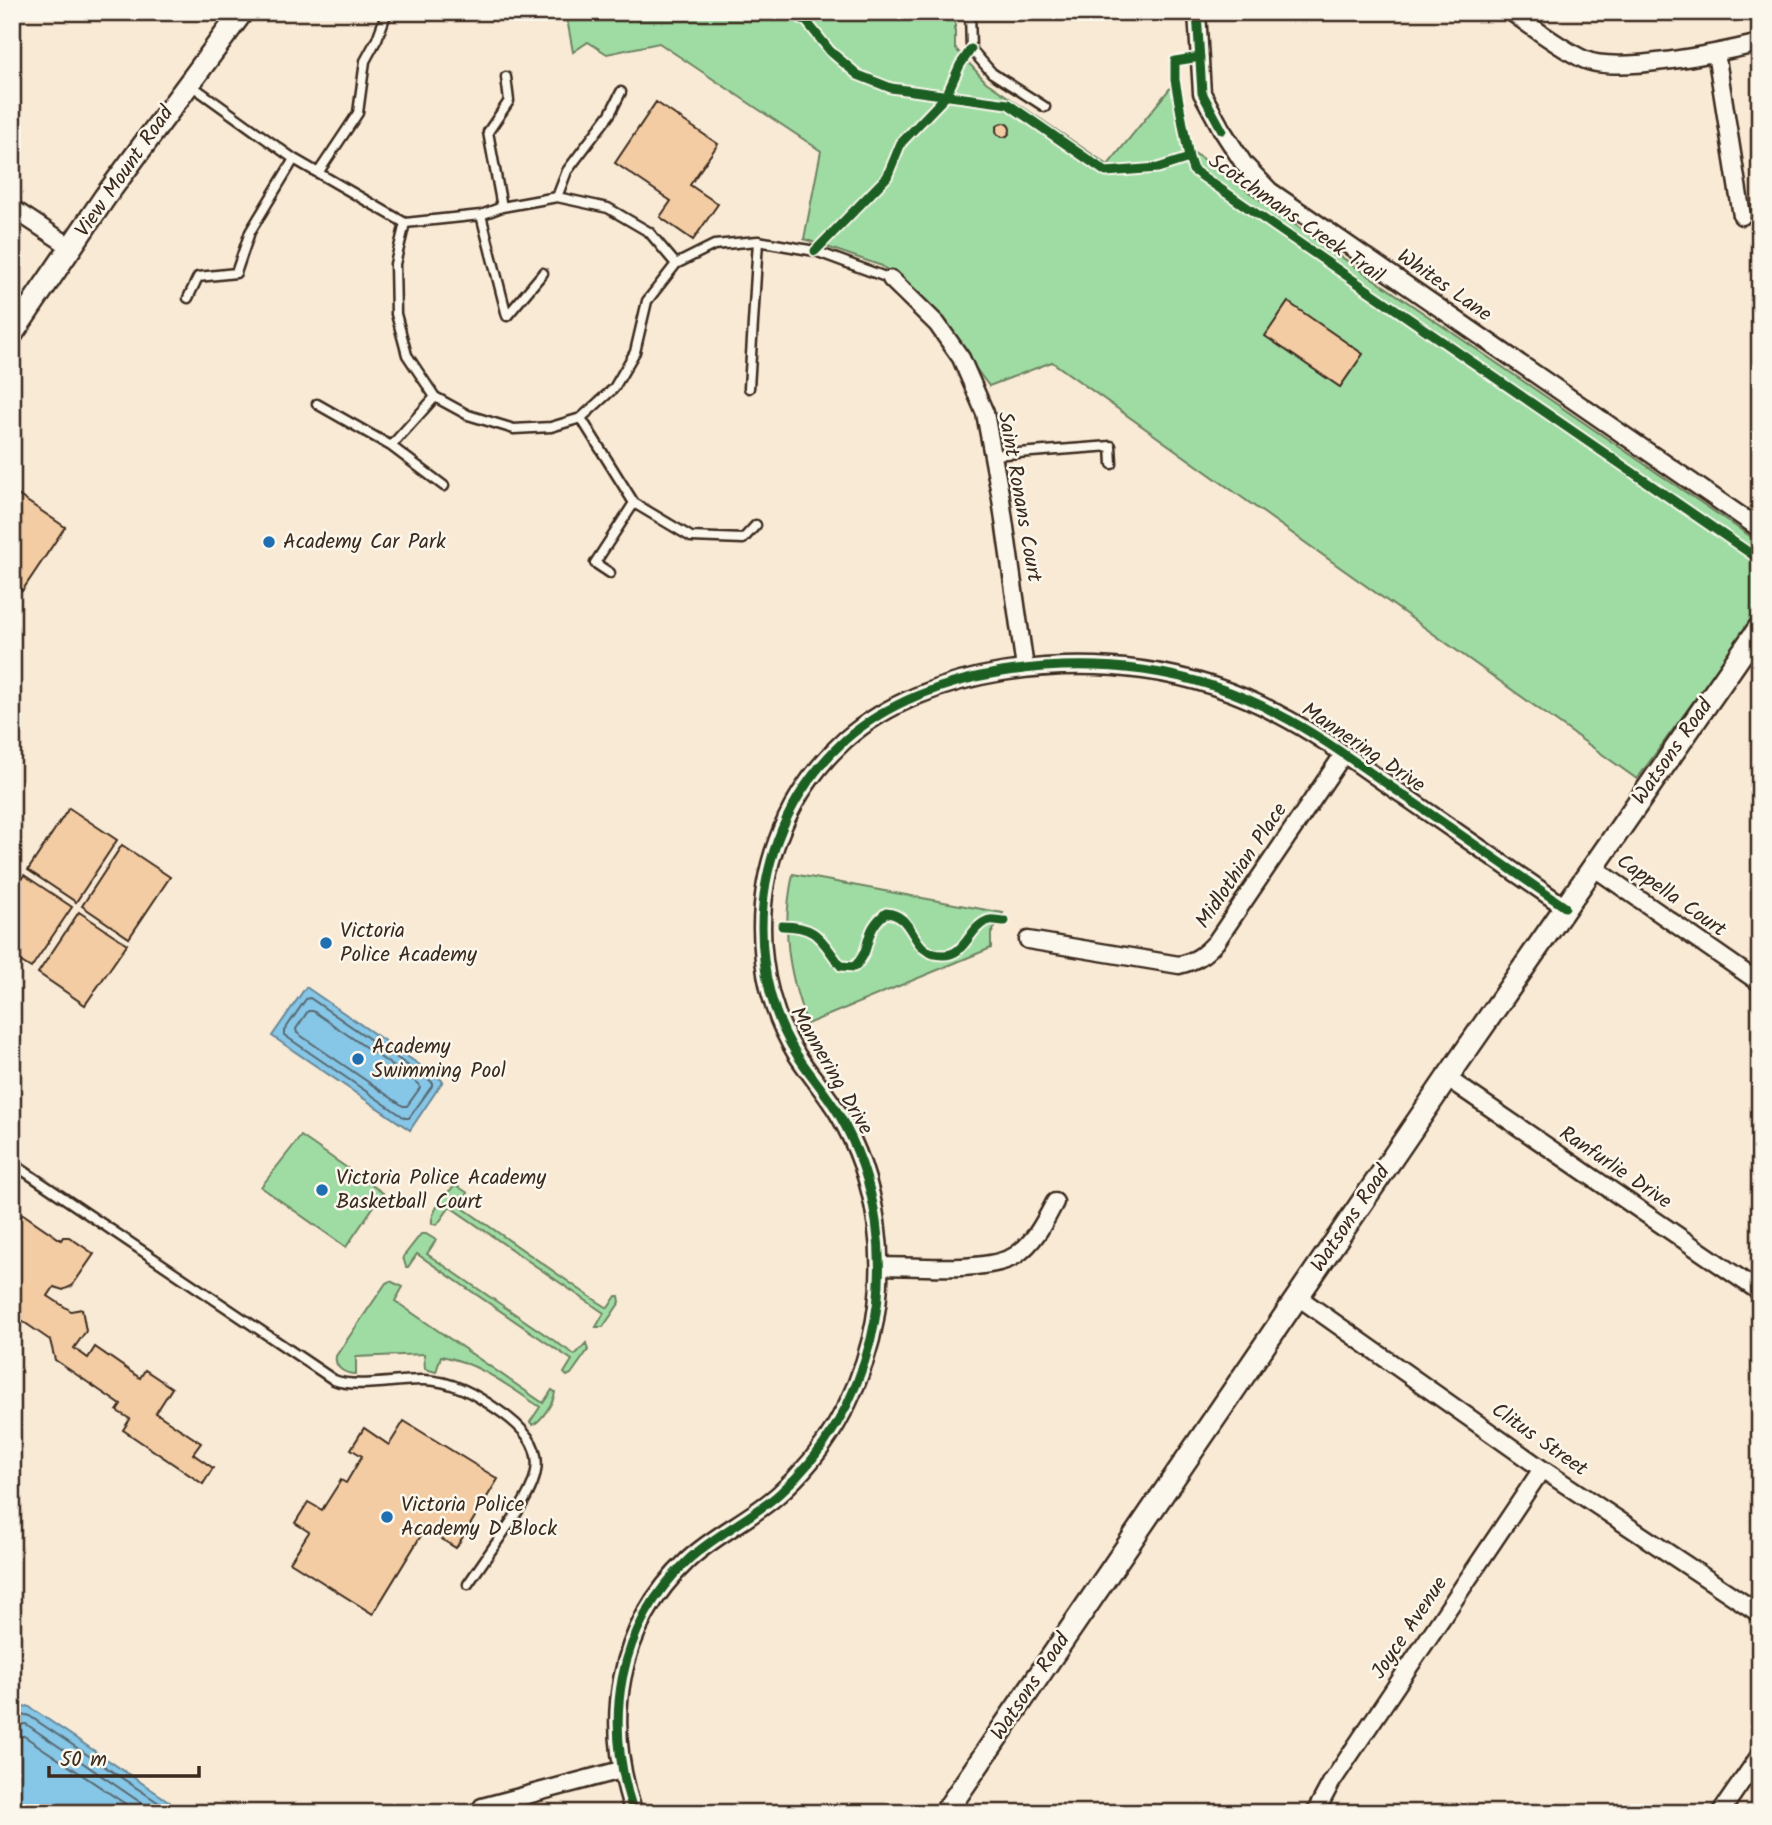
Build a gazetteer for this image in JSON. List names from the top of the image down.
{
  "streets": {
    "street": [
      "View Mount Road",
      "Whites Lane",
      "Saint Ronans Court",
      "Mannering Drive",
      "Watsons Road",
      "Midlothian Place",
      "Cappella Court",
      "Ranfurlie Drive",
      "Clitus Street",
      "Joyce Avenue"
    ],
    "cycle path": ["Scotchmans Creek Trail"]
  },
  "crossings": [
    ["Saint Ronans Court", "Mannering Drive"],
    ["Mannering Drive", "Watsons Road"],
    ["Mannering Drive", "Midlothian Place"],
    ["Watsons Road", "Cappella Court"],
    ["Watsons Road", "Ranfurlie Drive"],
    ["Watsons Road", "Clitus Street"],
    ["Clitus Street", "Joyce Avenue"]
  ],
  "places": [
    "Academy Car Park",
    "Victoria Police Academy",
    "Academy Swimming Pool",
    "Victoria Police Academy Basketball Court",
    "Victoria Police Academy D Block"
  ],
  "scale_bar": "50 m"
}
